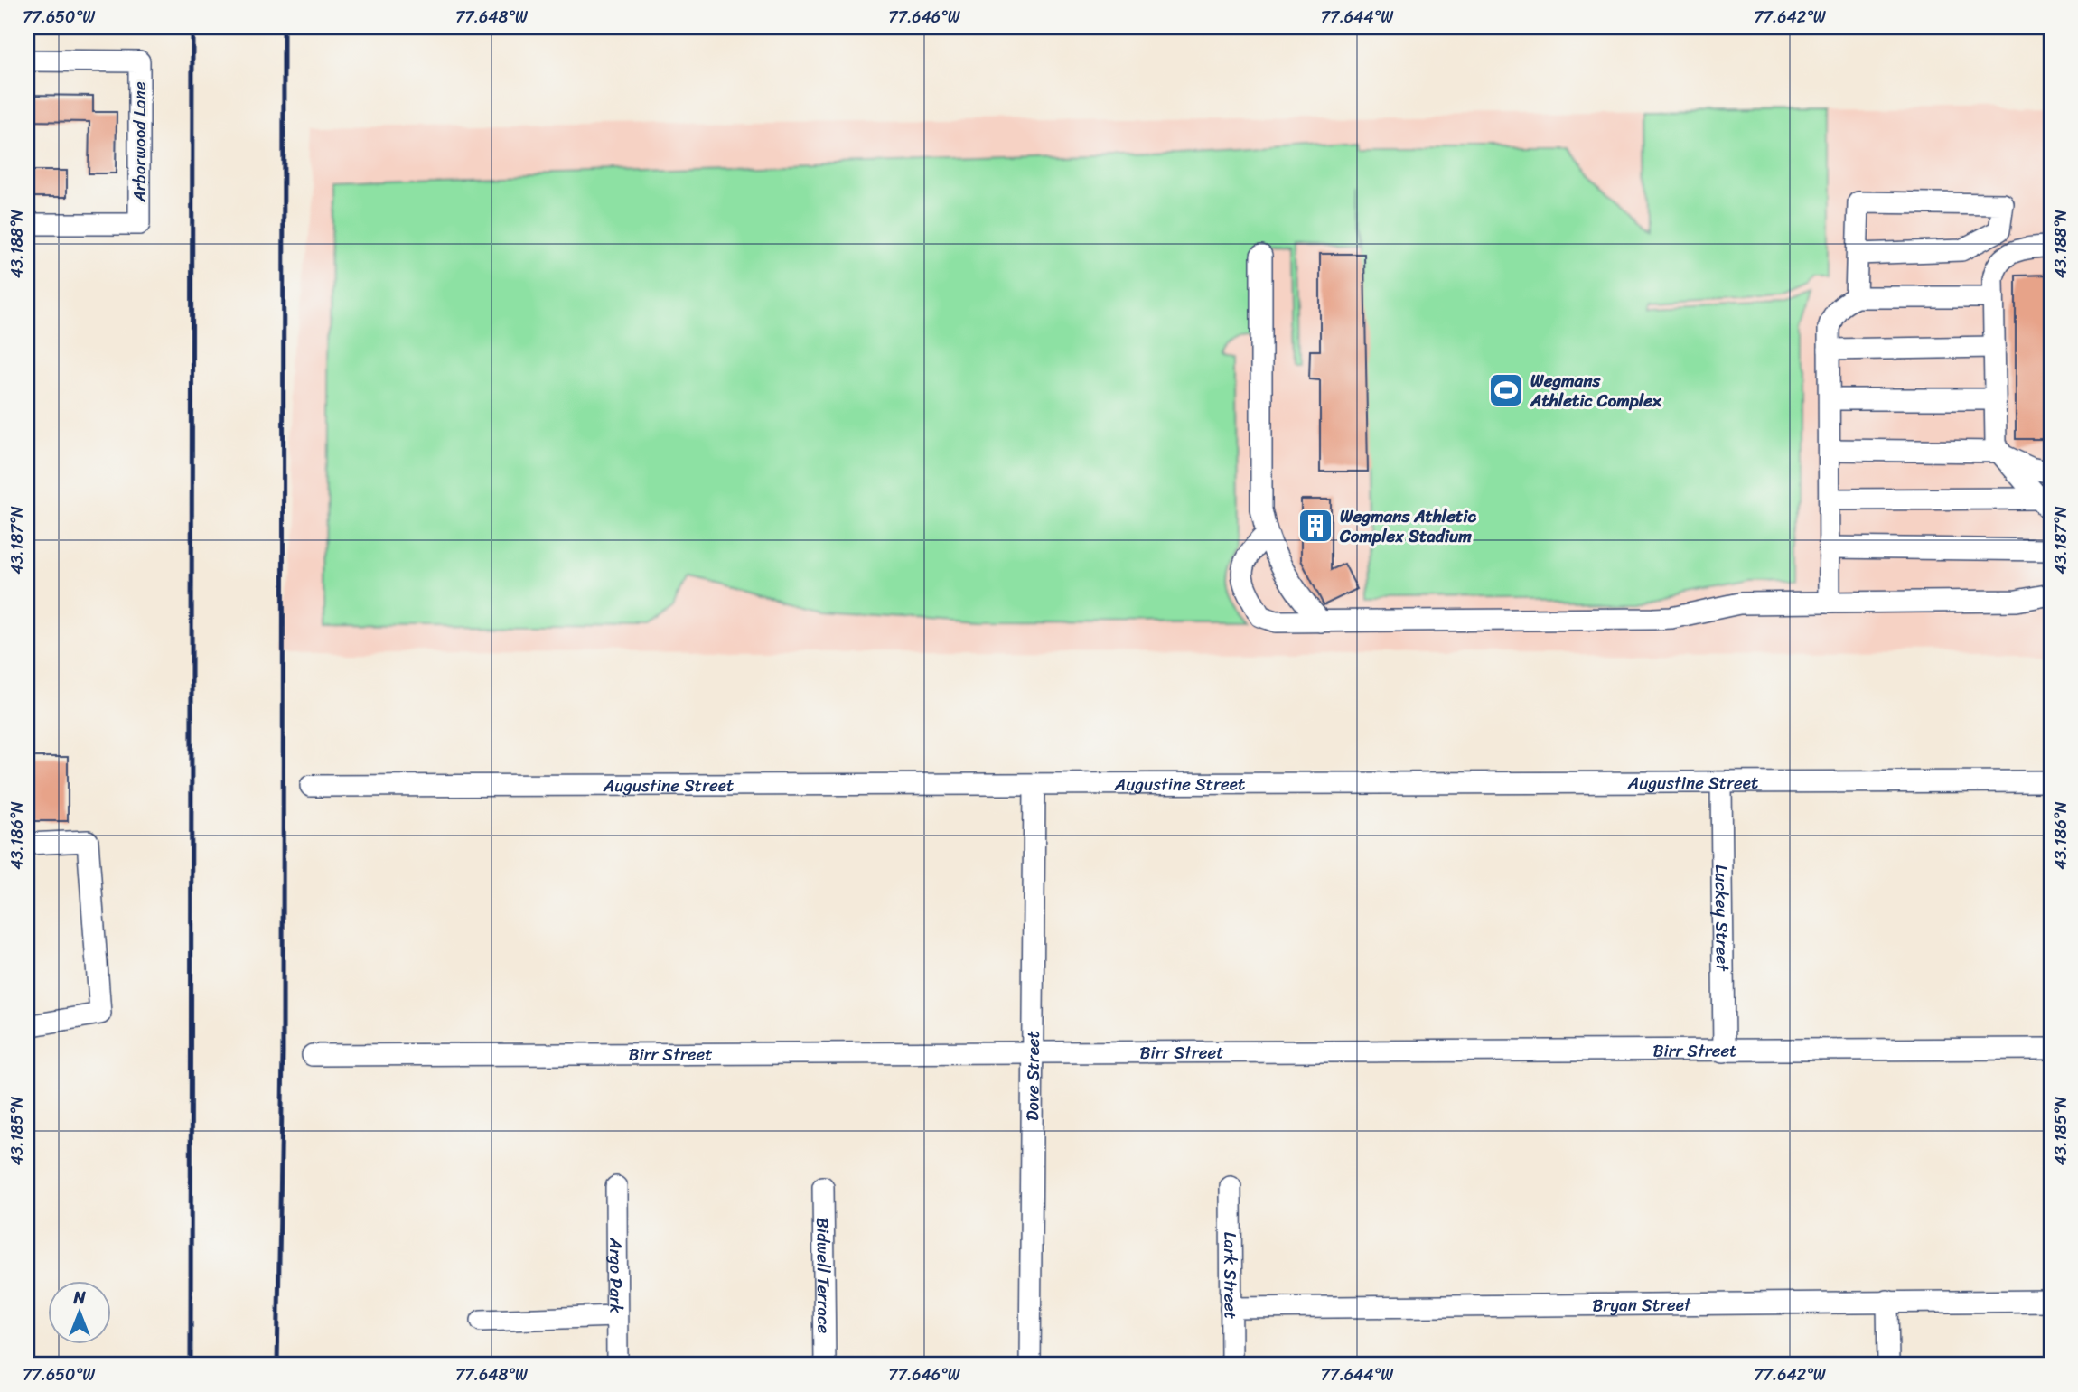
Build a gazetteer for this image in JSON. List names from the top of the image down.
{
  "streets": {
    "street": [
      "Arborwood Lane",
      "Augustine Street",
      "Luckey Street",
      "Birr Street",
      "Dove Street",
      "Bidwell Terrace",
      "Argo Park",
      "Lark Street",
      "Bryan Street"
    ]
  },
  "crossings": [
    ["Augustine Street", "Luckey Street"],
    ["Augustine Street", "Dove Street"],
    ["Luckey Street", "Birr Street"],
    ["Birr Street", "Dove Street"],
    ["Lark Street", "Bryan Street"]
  ],
  "places": {
    "sports": ["Wegmans Athletic Complex"],
    "building": ["Wegmans Athletic Complex Stadium"]
  },
  "north": "top",
  "coordinates": [
    "77.650°W",
    "77.648°W",
    "77.646°W",
    "77.644°W",
    "77.642°W",
    "43.188°N",
    "43.187°N",
    "43.186°N",
    "43.185°N"
  ]
}
